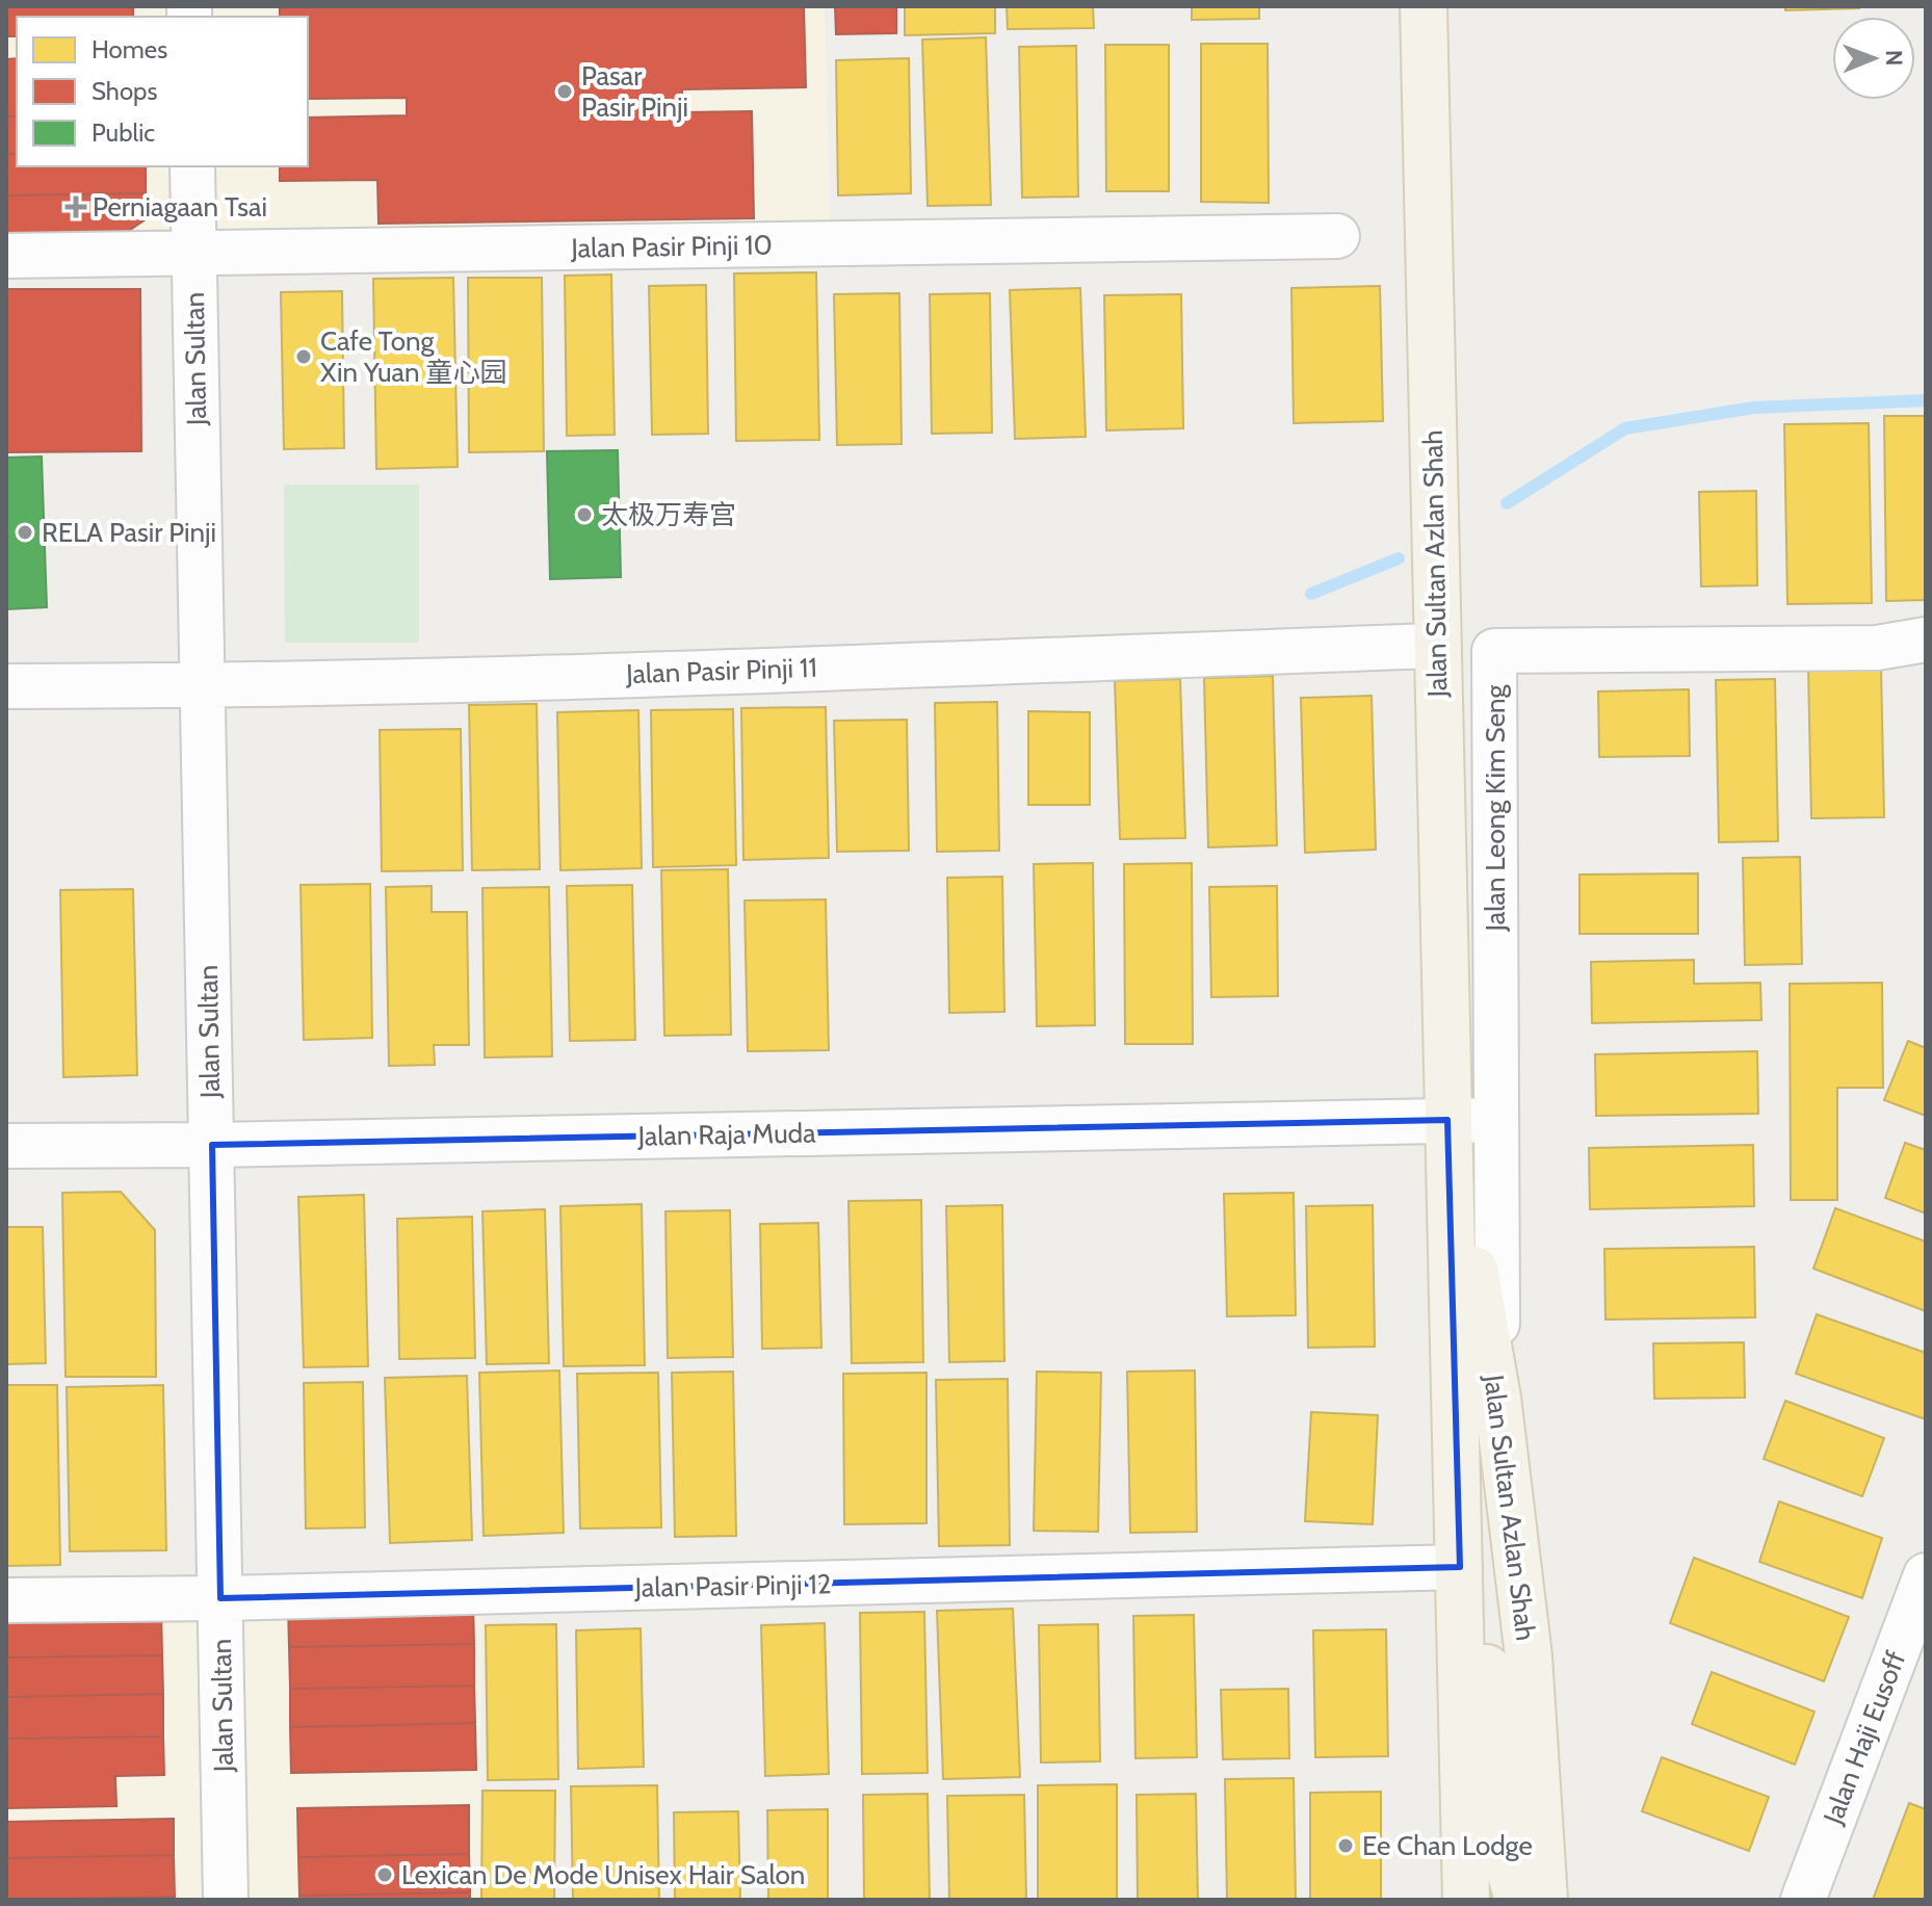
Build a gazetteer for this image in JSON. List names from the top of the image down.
{
  "streets": {
    "main road": ["Jalan Sultan Azlan Shah"],
    "street": [
      "Jalan Pasir Pinji 10",
      "Jalan Sultan",
      "Jalan Pasir Pinji 11",
      "Jalan Leong Kim Seng",
      "Jalan Raja Muda",
      "Jalan Pasir Pinji 12",
      "Jalan Haji Eusoff"
    ]
  },
  "crossings": [
    ["Jalan Pasir Pinji 10", "Jalan Sultan"],
    ["Jalan Sultan", "Jalan Pasir Pinji 11"],
    ["Jalan Sultan", "Jalan Raja Muda"],
    ["Jalan Sultan", "Jalan Pasir Pinji 12"],
    ["Jalan Sultan Azlan Shah", "Jalan Pasir Pinji 11"],
    ["Jalan Sultan Azlan Shah", "Jalan Leong Kim Seng"],
    ["Jalan Sultan Azlan Shah", "Jalan Raja Muda"],
    ["Jalan Sultan Azlan Shah", "Jalan Pasir Pinji 12"],
    ["Jalan Leong Kim Seng", "Jalan Raja Muda"]
  ],
  "places": {
    "other": [
      "Pasar Pasir Pinji",
      "Cafe Tong Xin Yuan 童心园",
      "太极万寿宫",
      "RELA Pasir Pinji",
      "Ee Chan Lodge",
      "Lexican De Mode Unisex Hair Salon"
    ],
    "health": ["Perniagaan Tsai"]
  },
  "legend": ["Homes", "Shops", "Public"],
  "north": "right"
}
